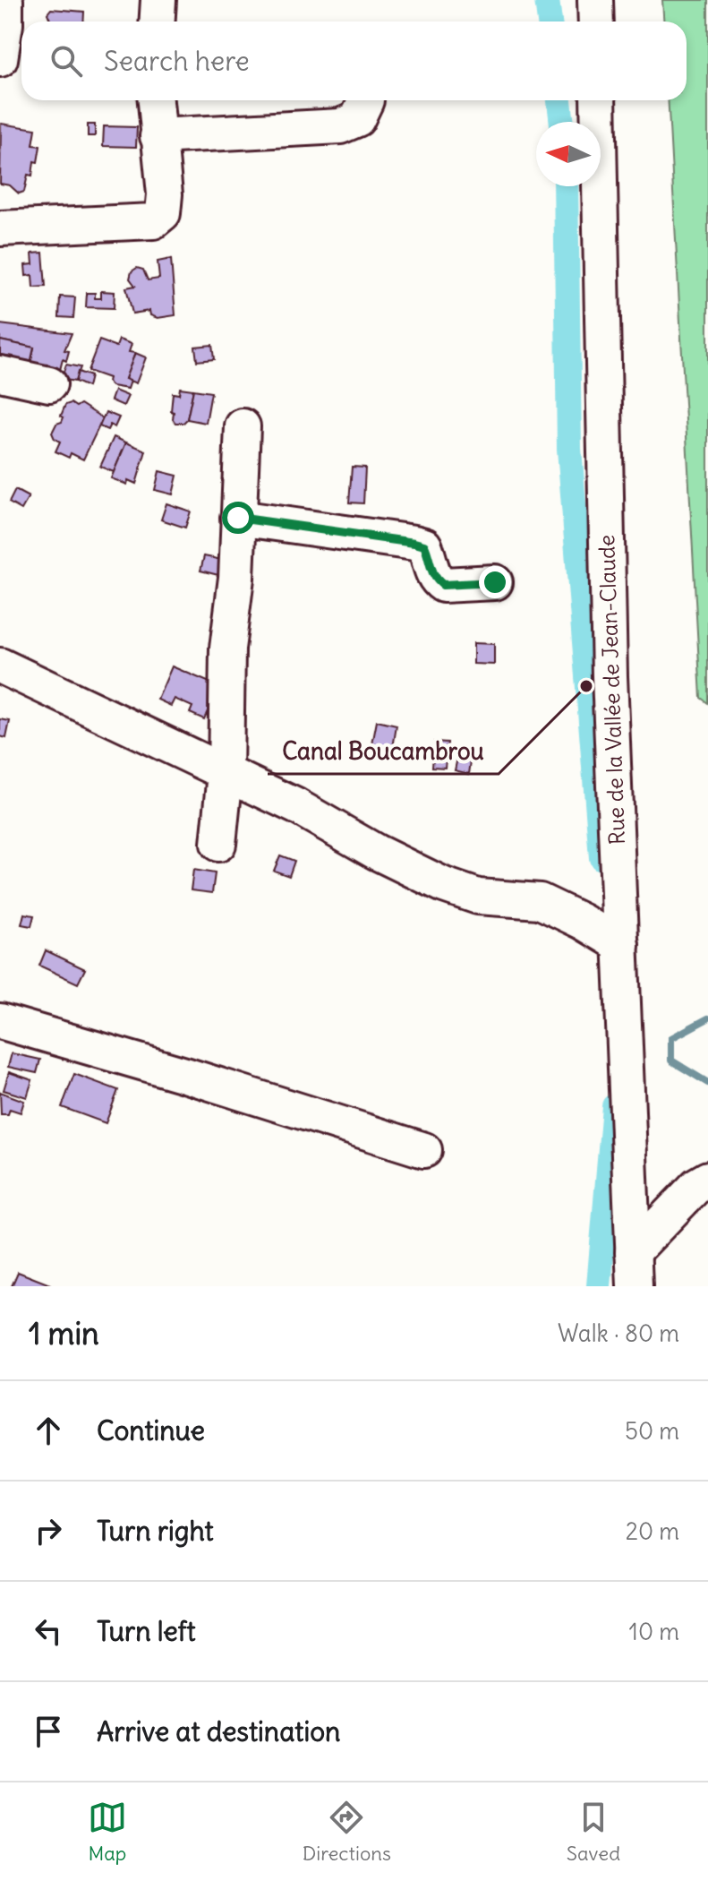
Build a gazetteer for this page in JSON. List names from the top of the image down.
{
  "streets": {
    "street": ["Rue de la Vallée de Jean-Claude"]
  },
  "places": ["Canal Boucambrou"],
  "north": "left",
  "page": {
    "search": "Search here",
    "heading": ["1 min", "Walk · 80 m"],
    "list": [
      ["Continue", "50 m"],
      ["Turn right", "20 m"],
      ["Turn left", "10 m"],
      "Arrive at destination"
    ],
    "nav": ["Map", "Directions", "Saved"]
  }
}
